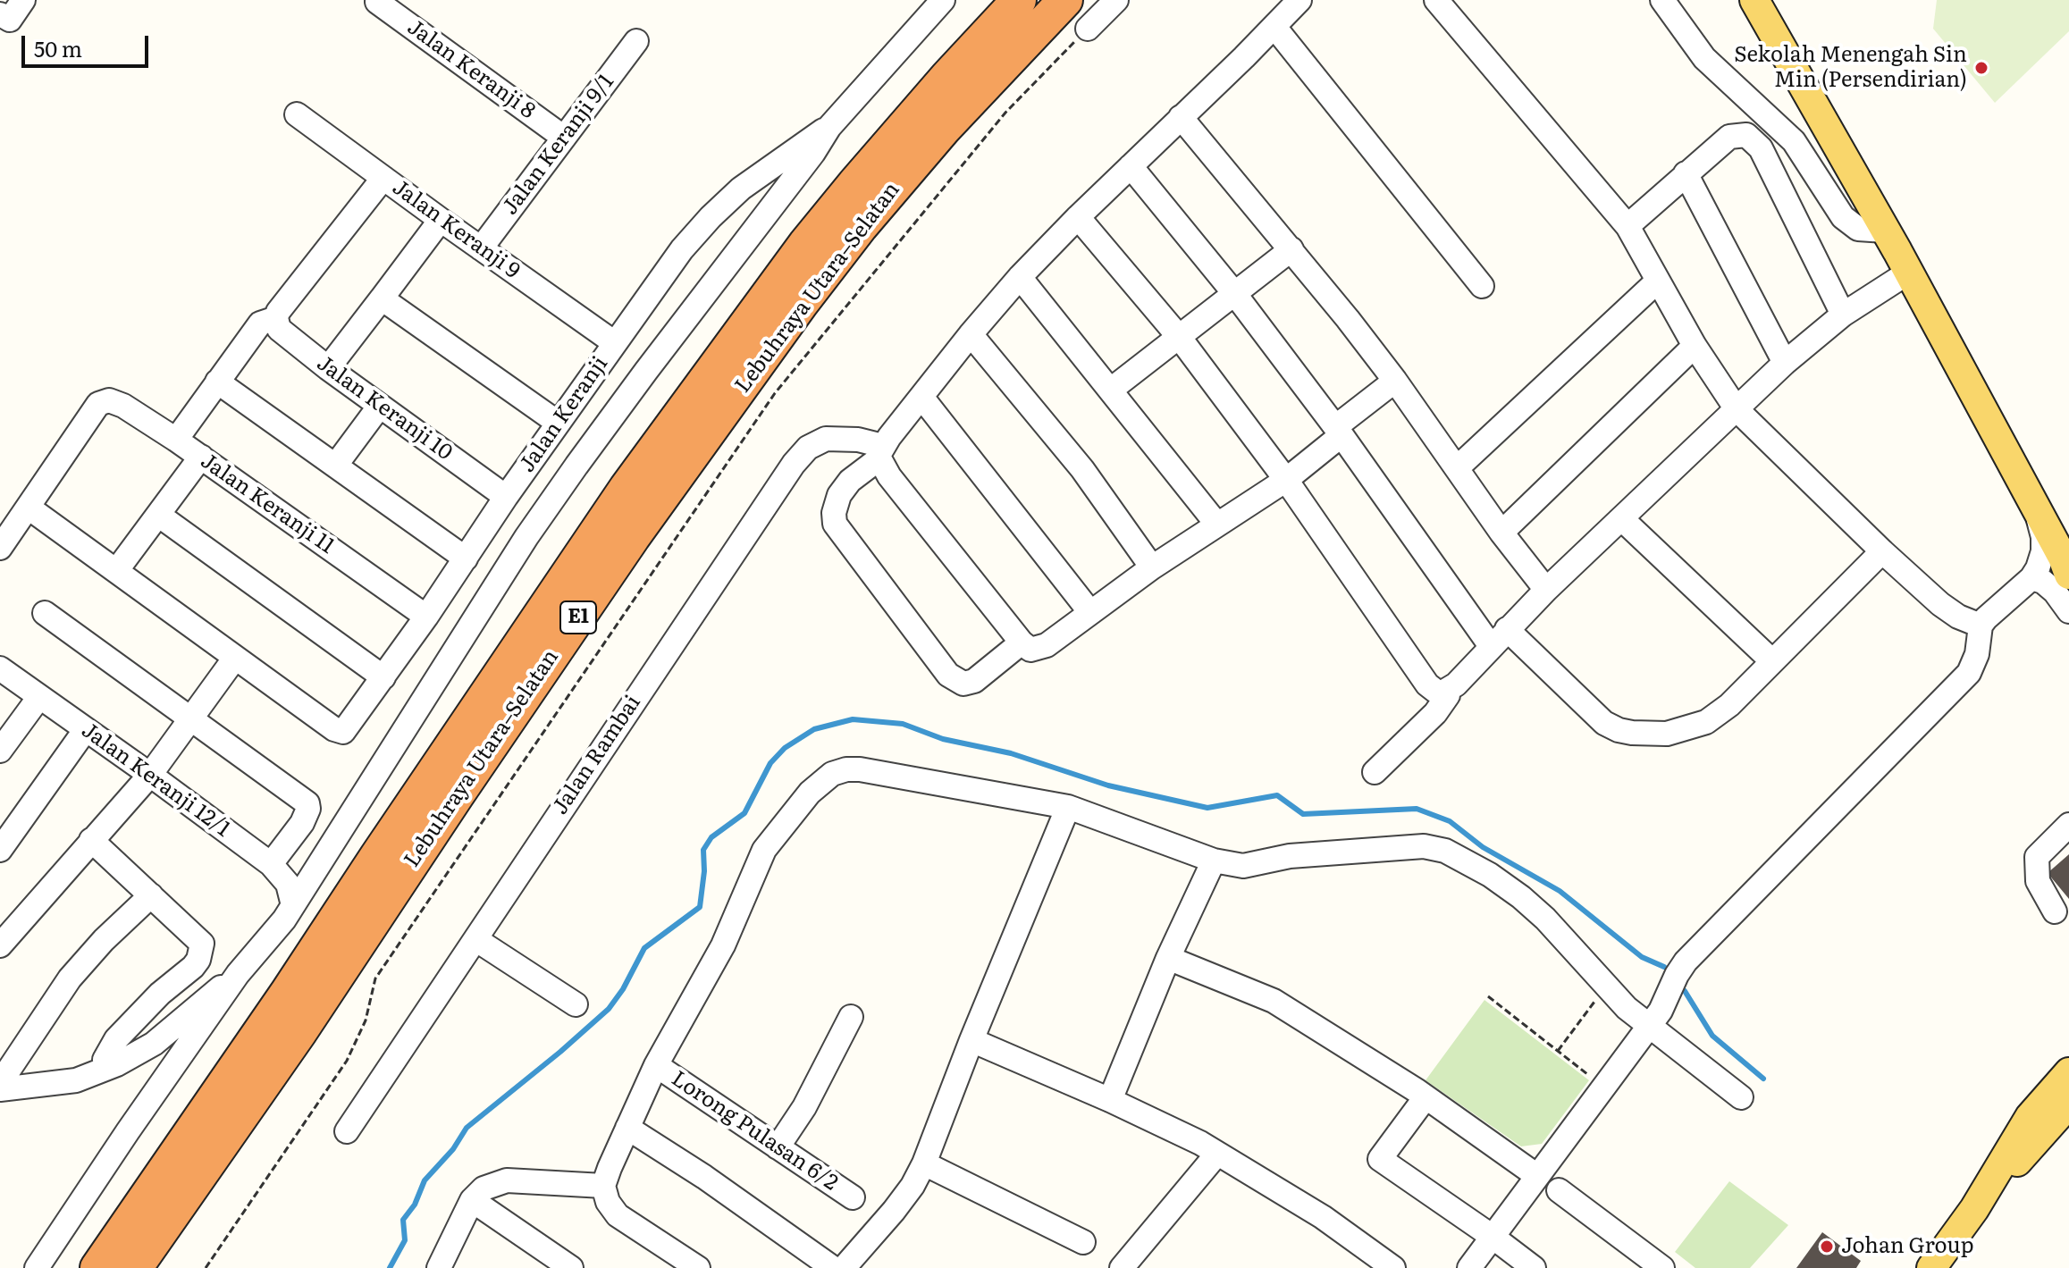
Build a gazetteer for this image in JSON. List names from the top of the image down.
{
  "streets": {
    "highway": ["Lebuhraya Utara–Selatan", "E1"],
    "street": [
      "Jalan Keranji 8",
      "Jalan Keranji 9/1",
      "Jalan Keranji 9",
      "Jalan Keranji 10",
      "Jalan Keranji",
      "Jalan Keranji 11",
      "Jalan Rambai",
      "Jalan Keranji 12/1",
      "Lorong Pulasan 6/2"
    ]
  },
  "crossings": [
    ["Jalan Keranji 8", "Jalan Keranji 9/1"],
    ["Jalan Keranji 9/1", "Jalan Keranji 9"],
    ["Jalan Keranji 9", "Jalan Keranji"],
    ["Jalan Keranji 10", "Jalan Keranji"],
    ["Jalan Keranji", "Jalan Keranji 11"]
  ],
  "places": ["Sekolah Menengah Sin Min (Persendirian)", "Johan Group"],
  "scale_bar": "50 m"
}
